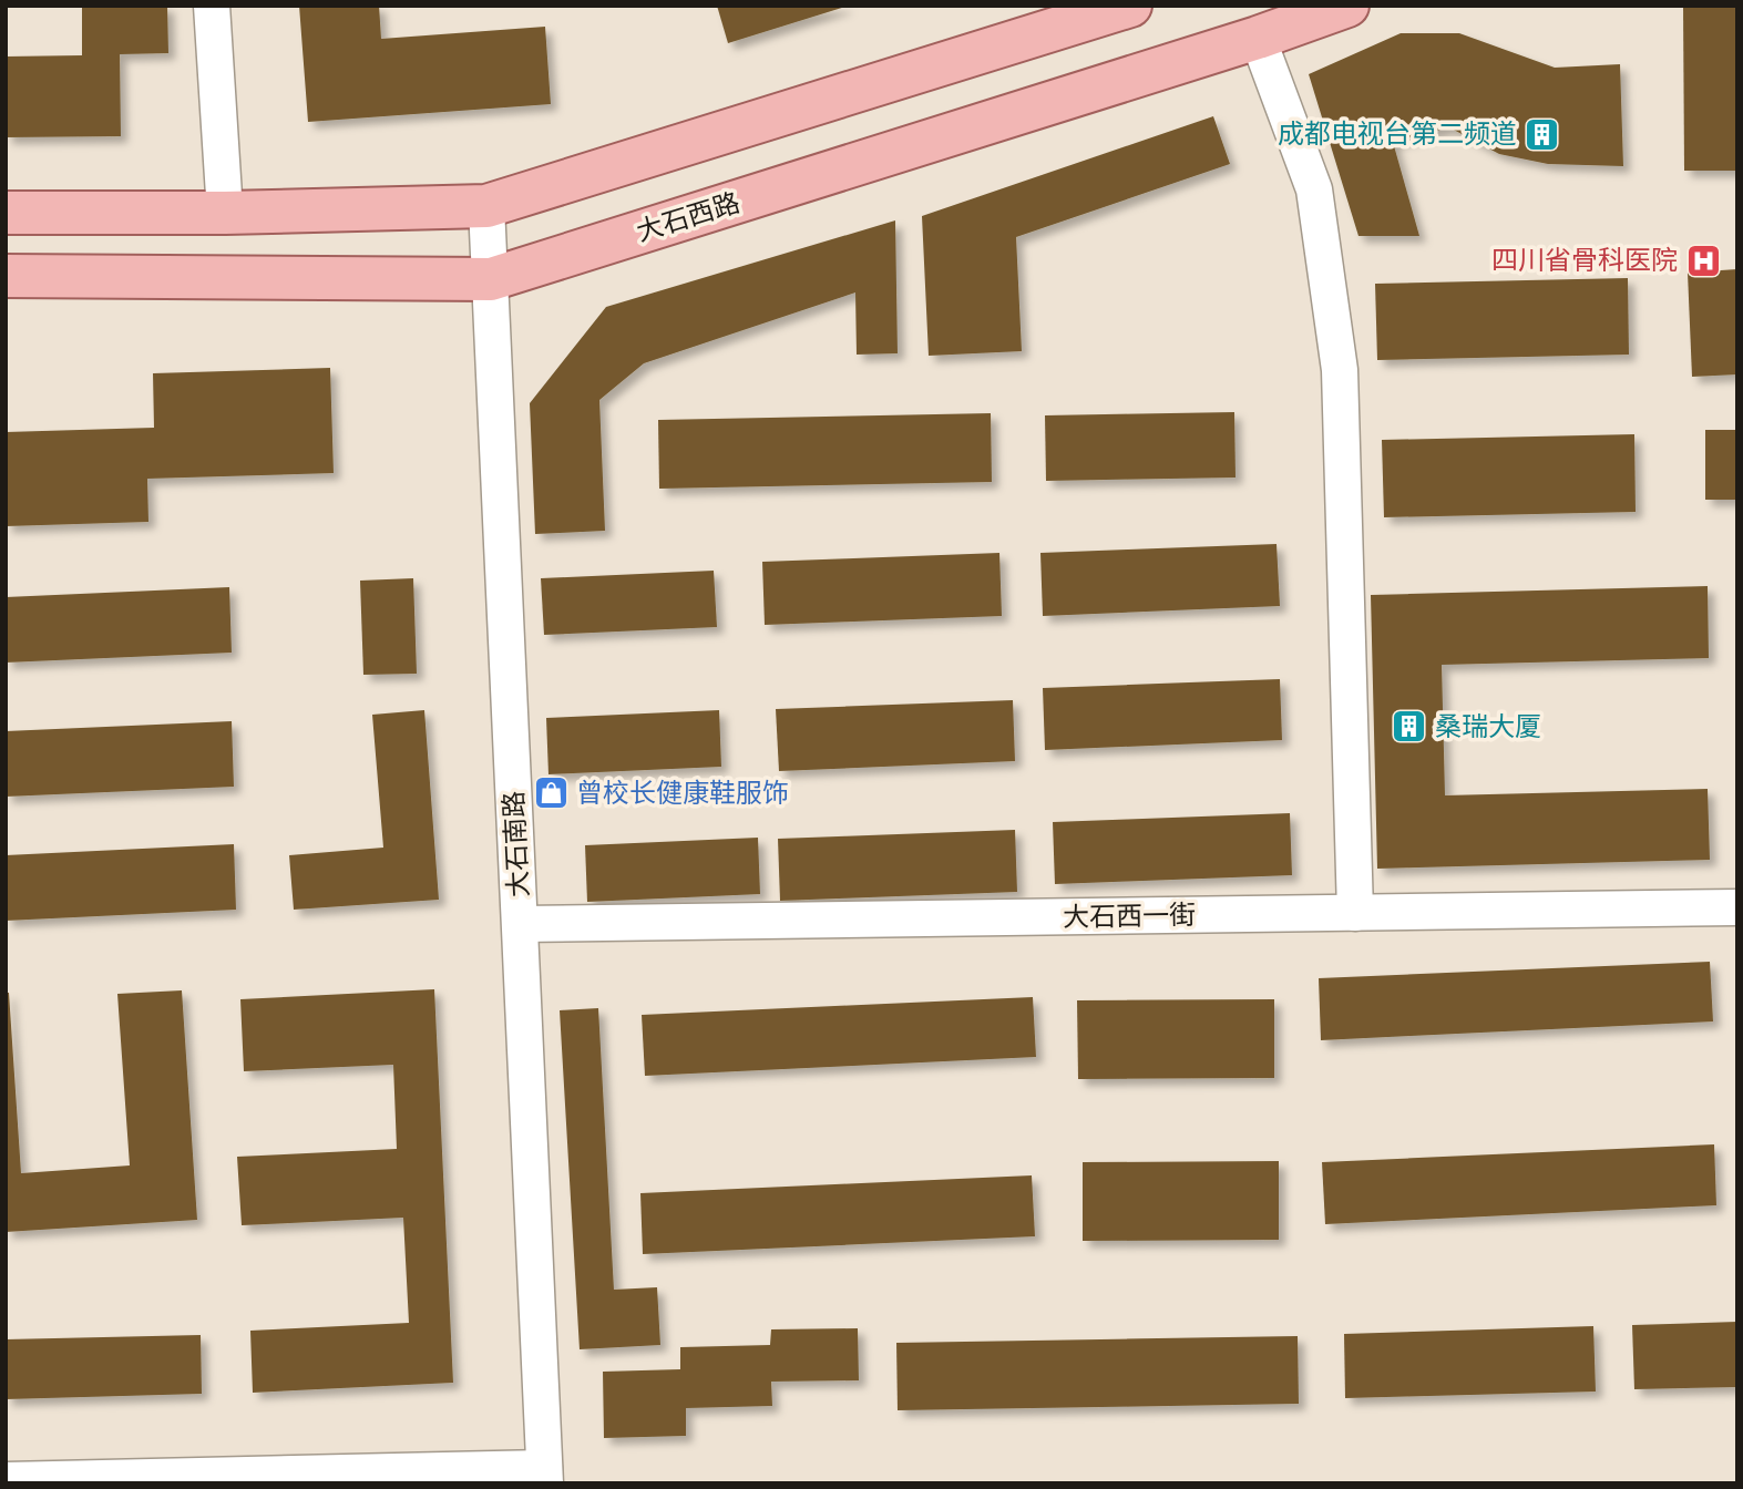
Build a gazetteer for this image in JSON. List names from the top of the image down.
{
  "streets": {
    "main road": ["大石西路"],
    "street": ["大石南路", "大石西一街"]
  },
  "crossings": [
    ["大石西路", "大石南路"],
    ["大石南路", "大石西一街"]
  ],
  "places": {
    "building": ["成都电视台第二频道", "桑瑞大厦"],
    "hospital": ["四川省骨科医院"],
    "shop": ["曾校长健康鞋服饰"]
  }
}
